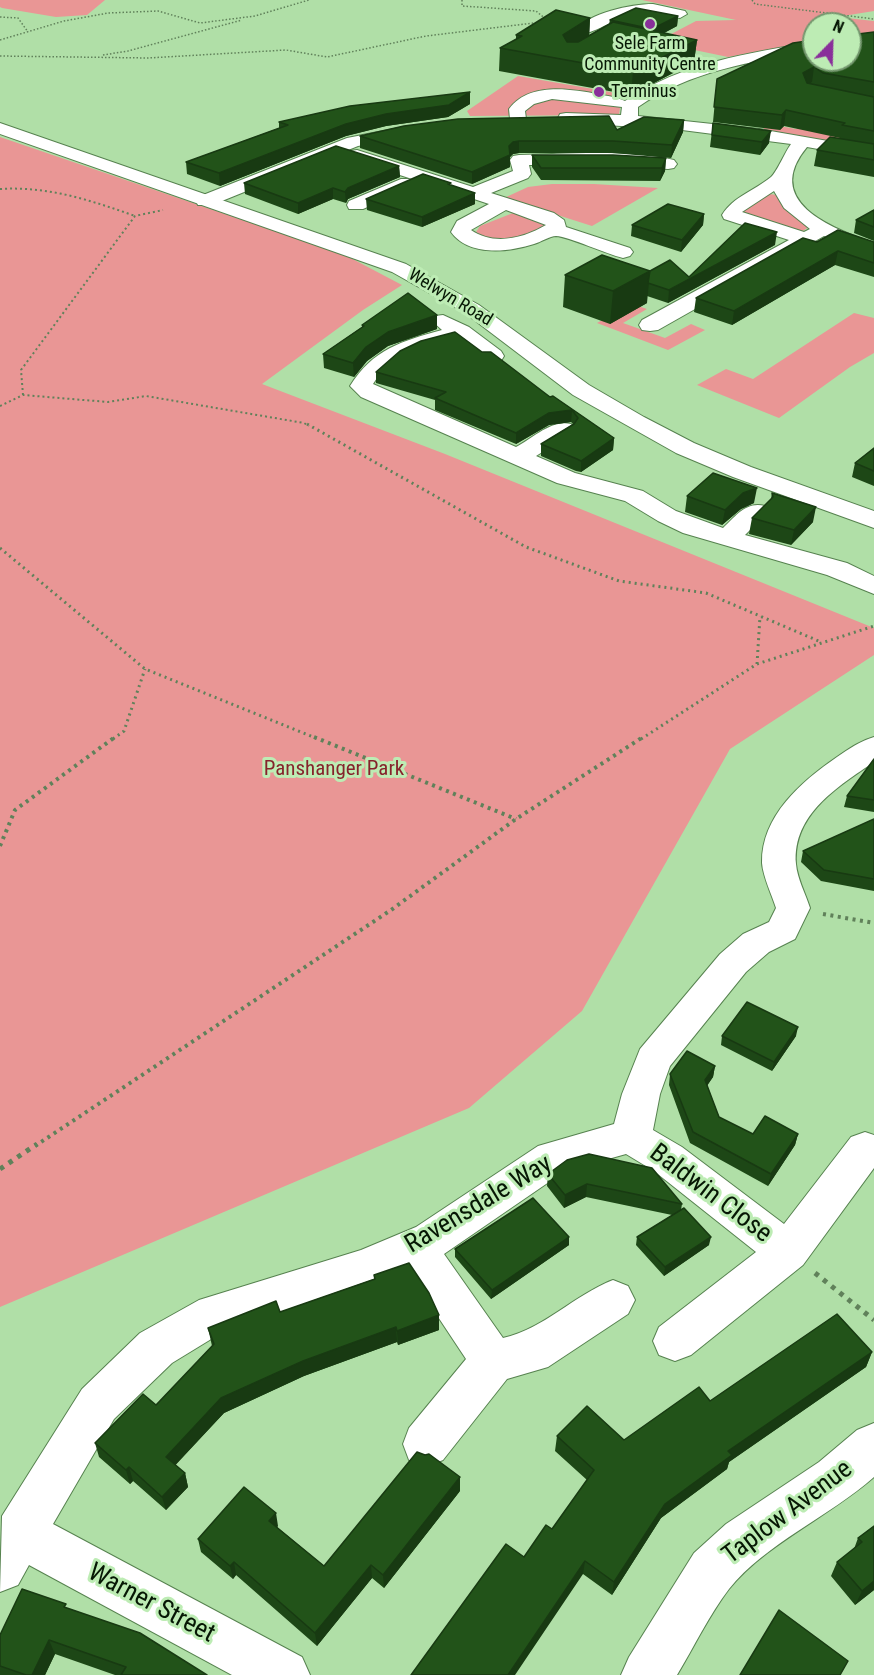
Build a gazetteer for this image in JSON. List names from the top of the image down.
{
  "streets": {
    "street": [
      "Welwyn Road",
      "Baldwin Close",
      "Ravensdale Way",
      "Taplow Avenue",
      "Warner Street"
    ]
  },
  "crossings": [
    ["Baldwin Close", "Ravensdale Way"],
    ["Ravensdale Way", "Warner Street"]
  ],
  "parks": ["Panshanger Park"],
  "places": ["Sele Farm Community Centre", "Terminus"],
  "north": "top right"
}
